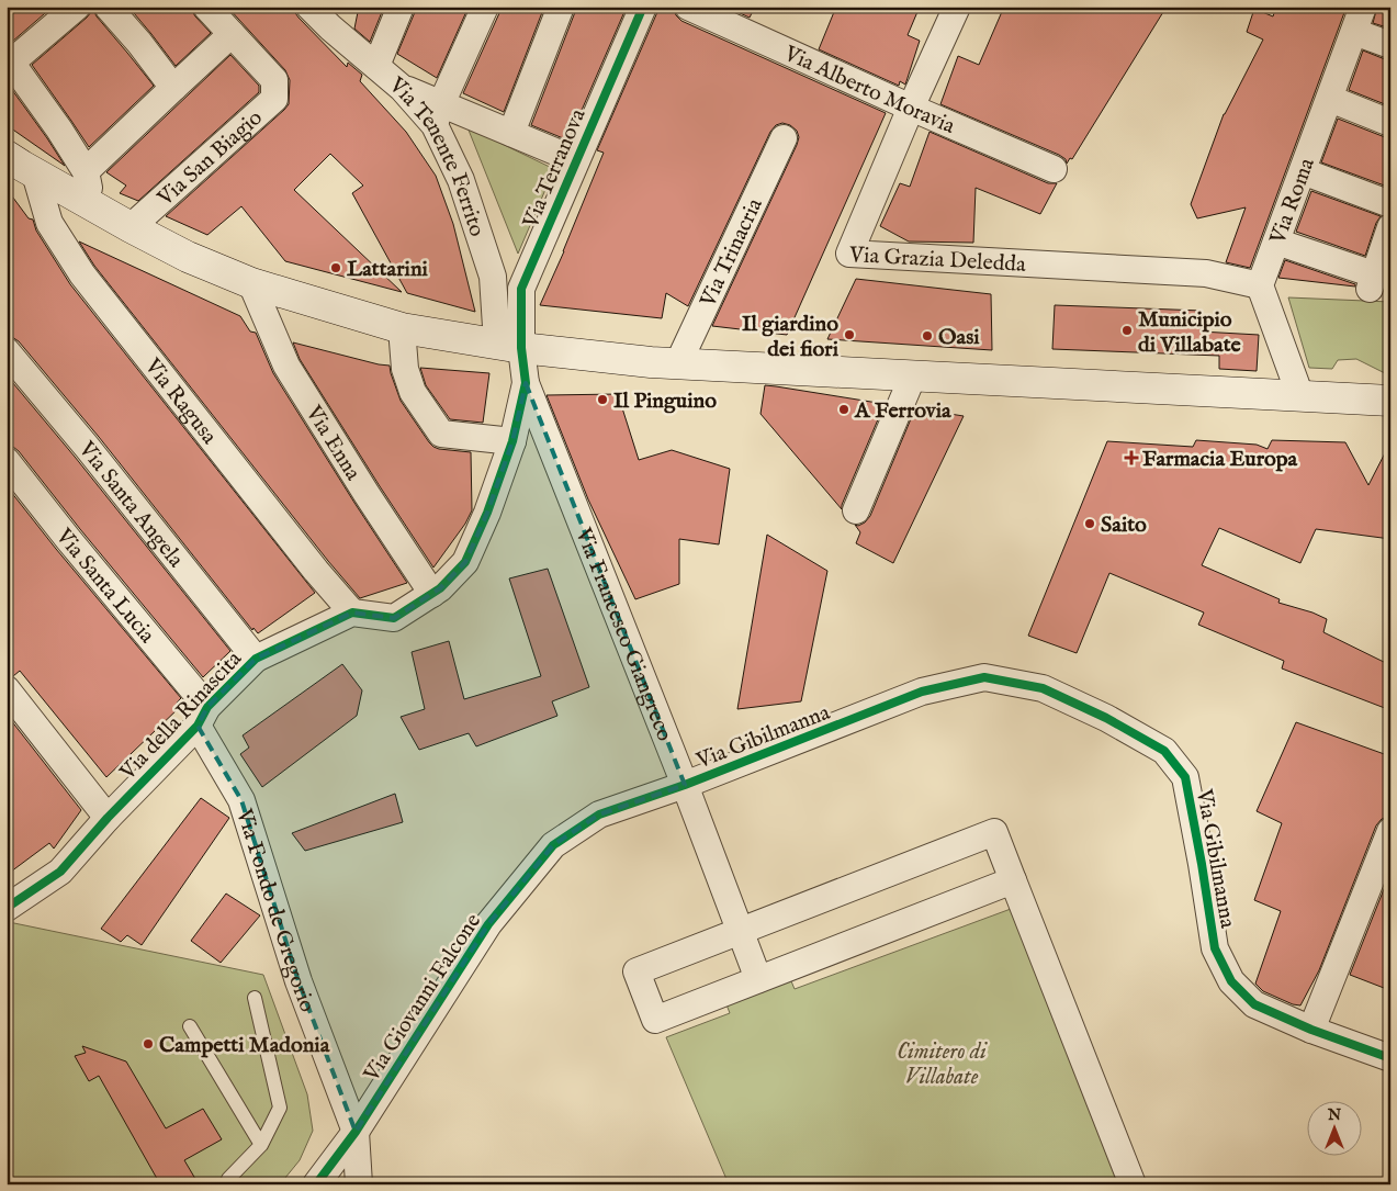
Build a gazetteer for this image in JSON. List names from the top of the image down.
{
  "streets": {
    "street": [
      "Via Alberto Moravia",
      "Via San Biagio",
      "Via Tenente Ferrito",
      "Via Terranova",
      "Via Roma",
      "Via Trinacria",
      "Via Grazia Deledda",
      "Via Ragusa",
      "Via Enna",
      "Via Santa Angela",
      "Via Santa Lucia",
      "Via Francesco Giangreco",
      "Via della Rinascita",
      "Via Gibilmanna",
      "Via Fondo de Gregorio",
      "Via Giovanni Falcone"
    ]
  },
  "crossings": [
    ["Via Alberto Moravia", "Via Grazia Deledda"],
    ["Via Tenente Ferrito", "Via Terranova"],
    ["Via Roma", "Via Grazia Deledda"],
    ["Via Ragusa", "Via della Rinascita"],
    ["Via Santa Angela", "Via della Rinascita"],
    ["Via Santa Lucia", "Via della Rinascita"],
    ["Via Santa Lucia", "Via Fondo de Gregorio"],
    ["Via Francesco Giangreco", "Via Gibilmanna"],
    ["Via Francesco Giangreco", "Via Giovanni Falcone"],
    ["Via della Rinascita", "Via Fondo de Gregorio"],
    ["Via Gibilmanna", "Via Giovanni Falcone"],
    ["Via Fondo de Gregorio", "Via Giovanni Falcone"]
  ],
  "parks": ["Cimitero di Villabate"],
  "places": {
    "other": [
      "Lattarini",
      "Municipio di Villabate",
      "Il giardino dei fiori",
      "Oasi",
      "Il Pinguino",
      "A Ferrovia",
      "Saito",
      "Campetti Madonia"
    ],
    "health": ["Farmacia Europa"]
  },
  "north": "top"
}
